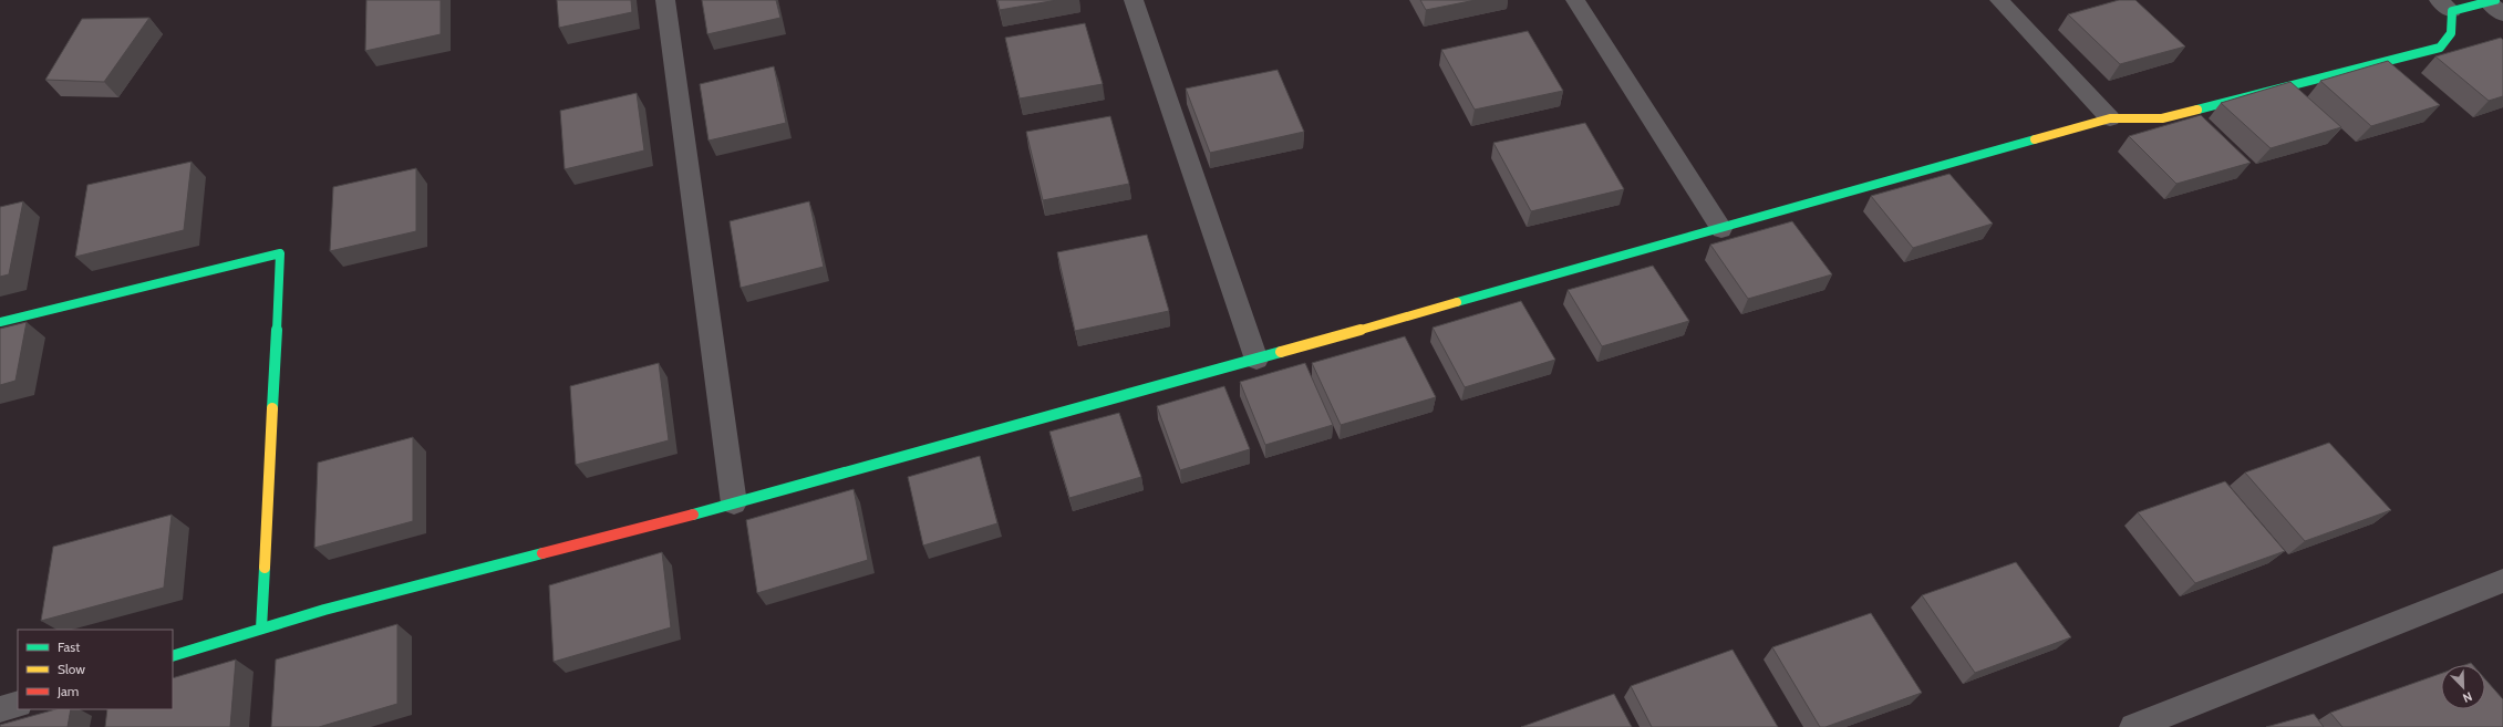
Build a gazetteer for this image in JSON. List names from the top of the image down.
{
  "legend": ["Fast", "Slow", "Jam"],
  "north": "bottom right"
}
